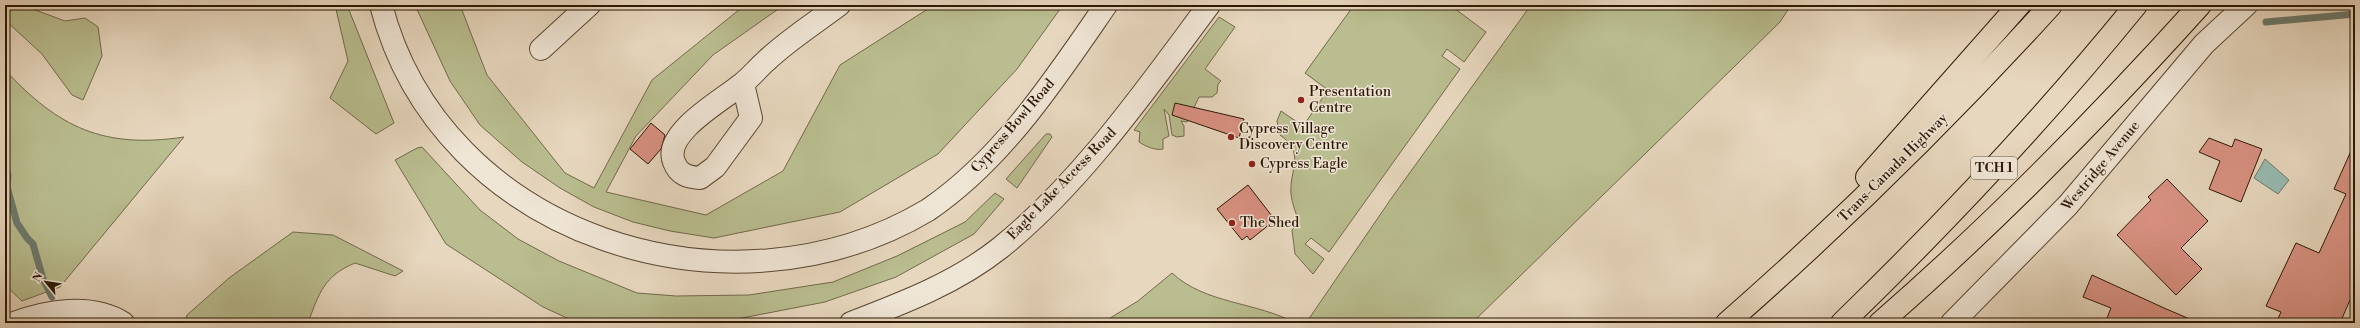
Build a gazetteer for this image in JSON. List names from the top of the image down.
{
  "streets": {
    "highway": ["Trans-Canada Highway", "TCH 1"],
    "street": ["Cypress Bowl Road", "Westridge Avenue", "Eagle Lake Access Road"]
  },
  "places": [
    "Presentation Centre",
    "Cypress Village Discovery Centre",
    "Cypress Eagle",
    "The Shed"
  ],
  "north": "top left"
}
